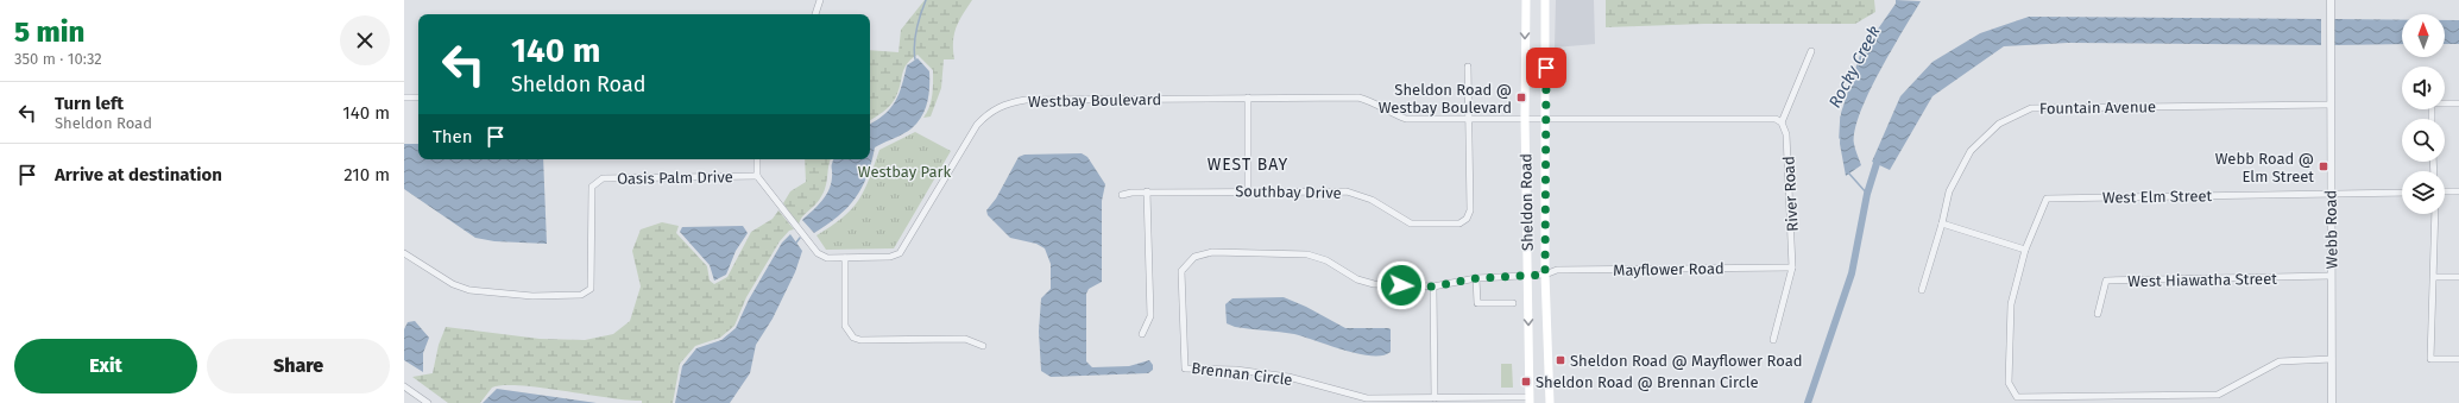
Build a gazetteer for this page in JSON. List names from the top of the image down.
{
  "streets": {
    "main road": ["Sheldon Road"],
    "street": [
      "Westbay Boulevard",
      "Fountain Avenue",
      "Oasis Palm Drive",
      "Southbay Drive",
      "River Road",
      "West Elm Street",
      "Webb Road",
      "Mayflower Road",
      "West Hiawatha Street",
      "Brennan Circle"
    ]
  },
  "crossings": [
    ["Westbay Boulevard", "Oasis Palm Drive"],
    ["Westbay Boulevard", "Southbay Drive"],
    ["Westbay Boulevard", "Sheldon Road"],
    ["Fountain Avenue", "Webb Road"],
    ["River Road", "Mayflower Road"],
    ["West Elm Street", "Webb Road"],
    ["Sheldon Road", "Mayflower Road"],
    ["Sheldon Road", "Brennan Circle"],
    ["Webb Road", "West Hiawatha Street"],
    ["Mayflower Road", "Brennan Circle"]
  ],
  "districts": ["WEST BAY"],
  "water": ["Rocky Creek"],
  "parks": ["Westbay Park"],
  "places": {
    "transit": [
      "Sheldon Road @ Westbay Boulevard",
      "Webb Road @ Elm Street",
      "Sheldon Road @ Mayflower Road",
      "Sheldon Road @ Brennan Circle"
    ]
  },
  "north": "top",
  "page": {
    "heading": ["5 min", "350 m · 10:32"],
    "turn": ["140 m", "Sheldon Road"],
    "list": [
      {
        "name": "Turn left",
        "note": "Sheldon Road",
        "value": "140 m"
      },
      {
        "name": "Arrive at destination",
        "value": "210 m"
      }
    ],
    "then": "Then",
    "buttons": ["Exit", "Share"]
  }
}
